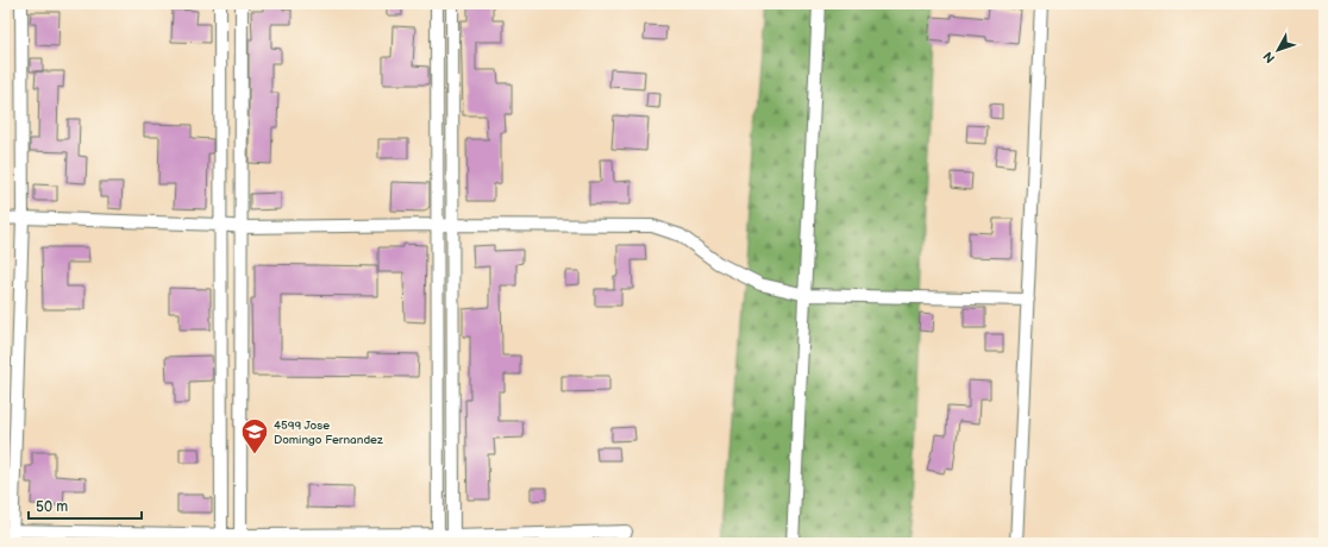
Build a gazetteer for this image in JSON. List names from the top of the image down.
{
  "places": {
    "school or university": ["4599 Jose Domingo Fernandez"]
  },
  "scale_bar": "50 m",
  "north": "bottom left"
}
